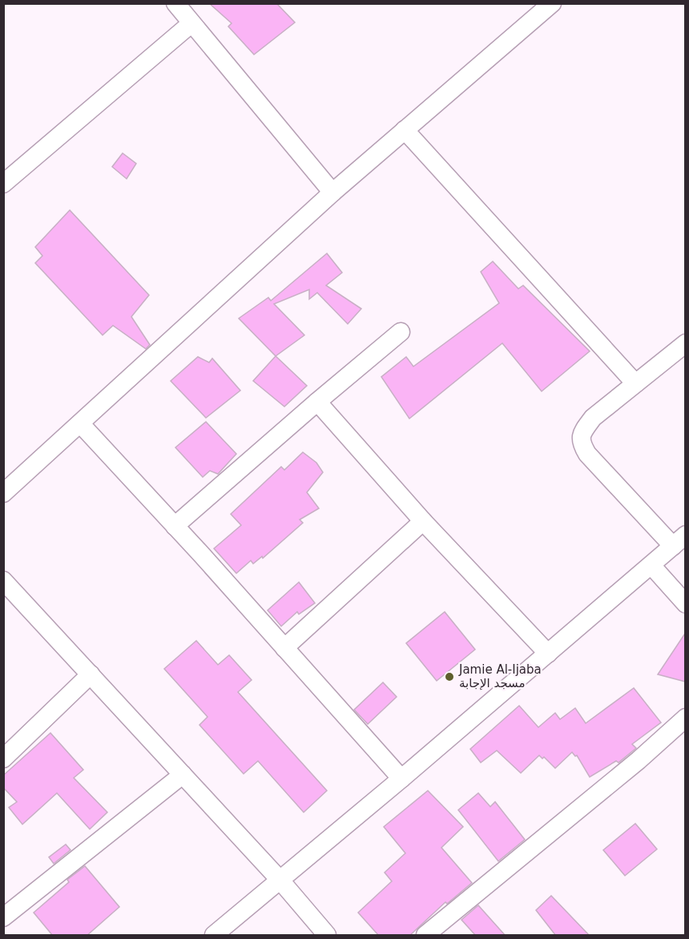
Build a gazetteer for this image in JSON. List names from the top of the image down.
{
  "places": ["Jamie Al-Ijaba مسجد الإجابة"]
}
